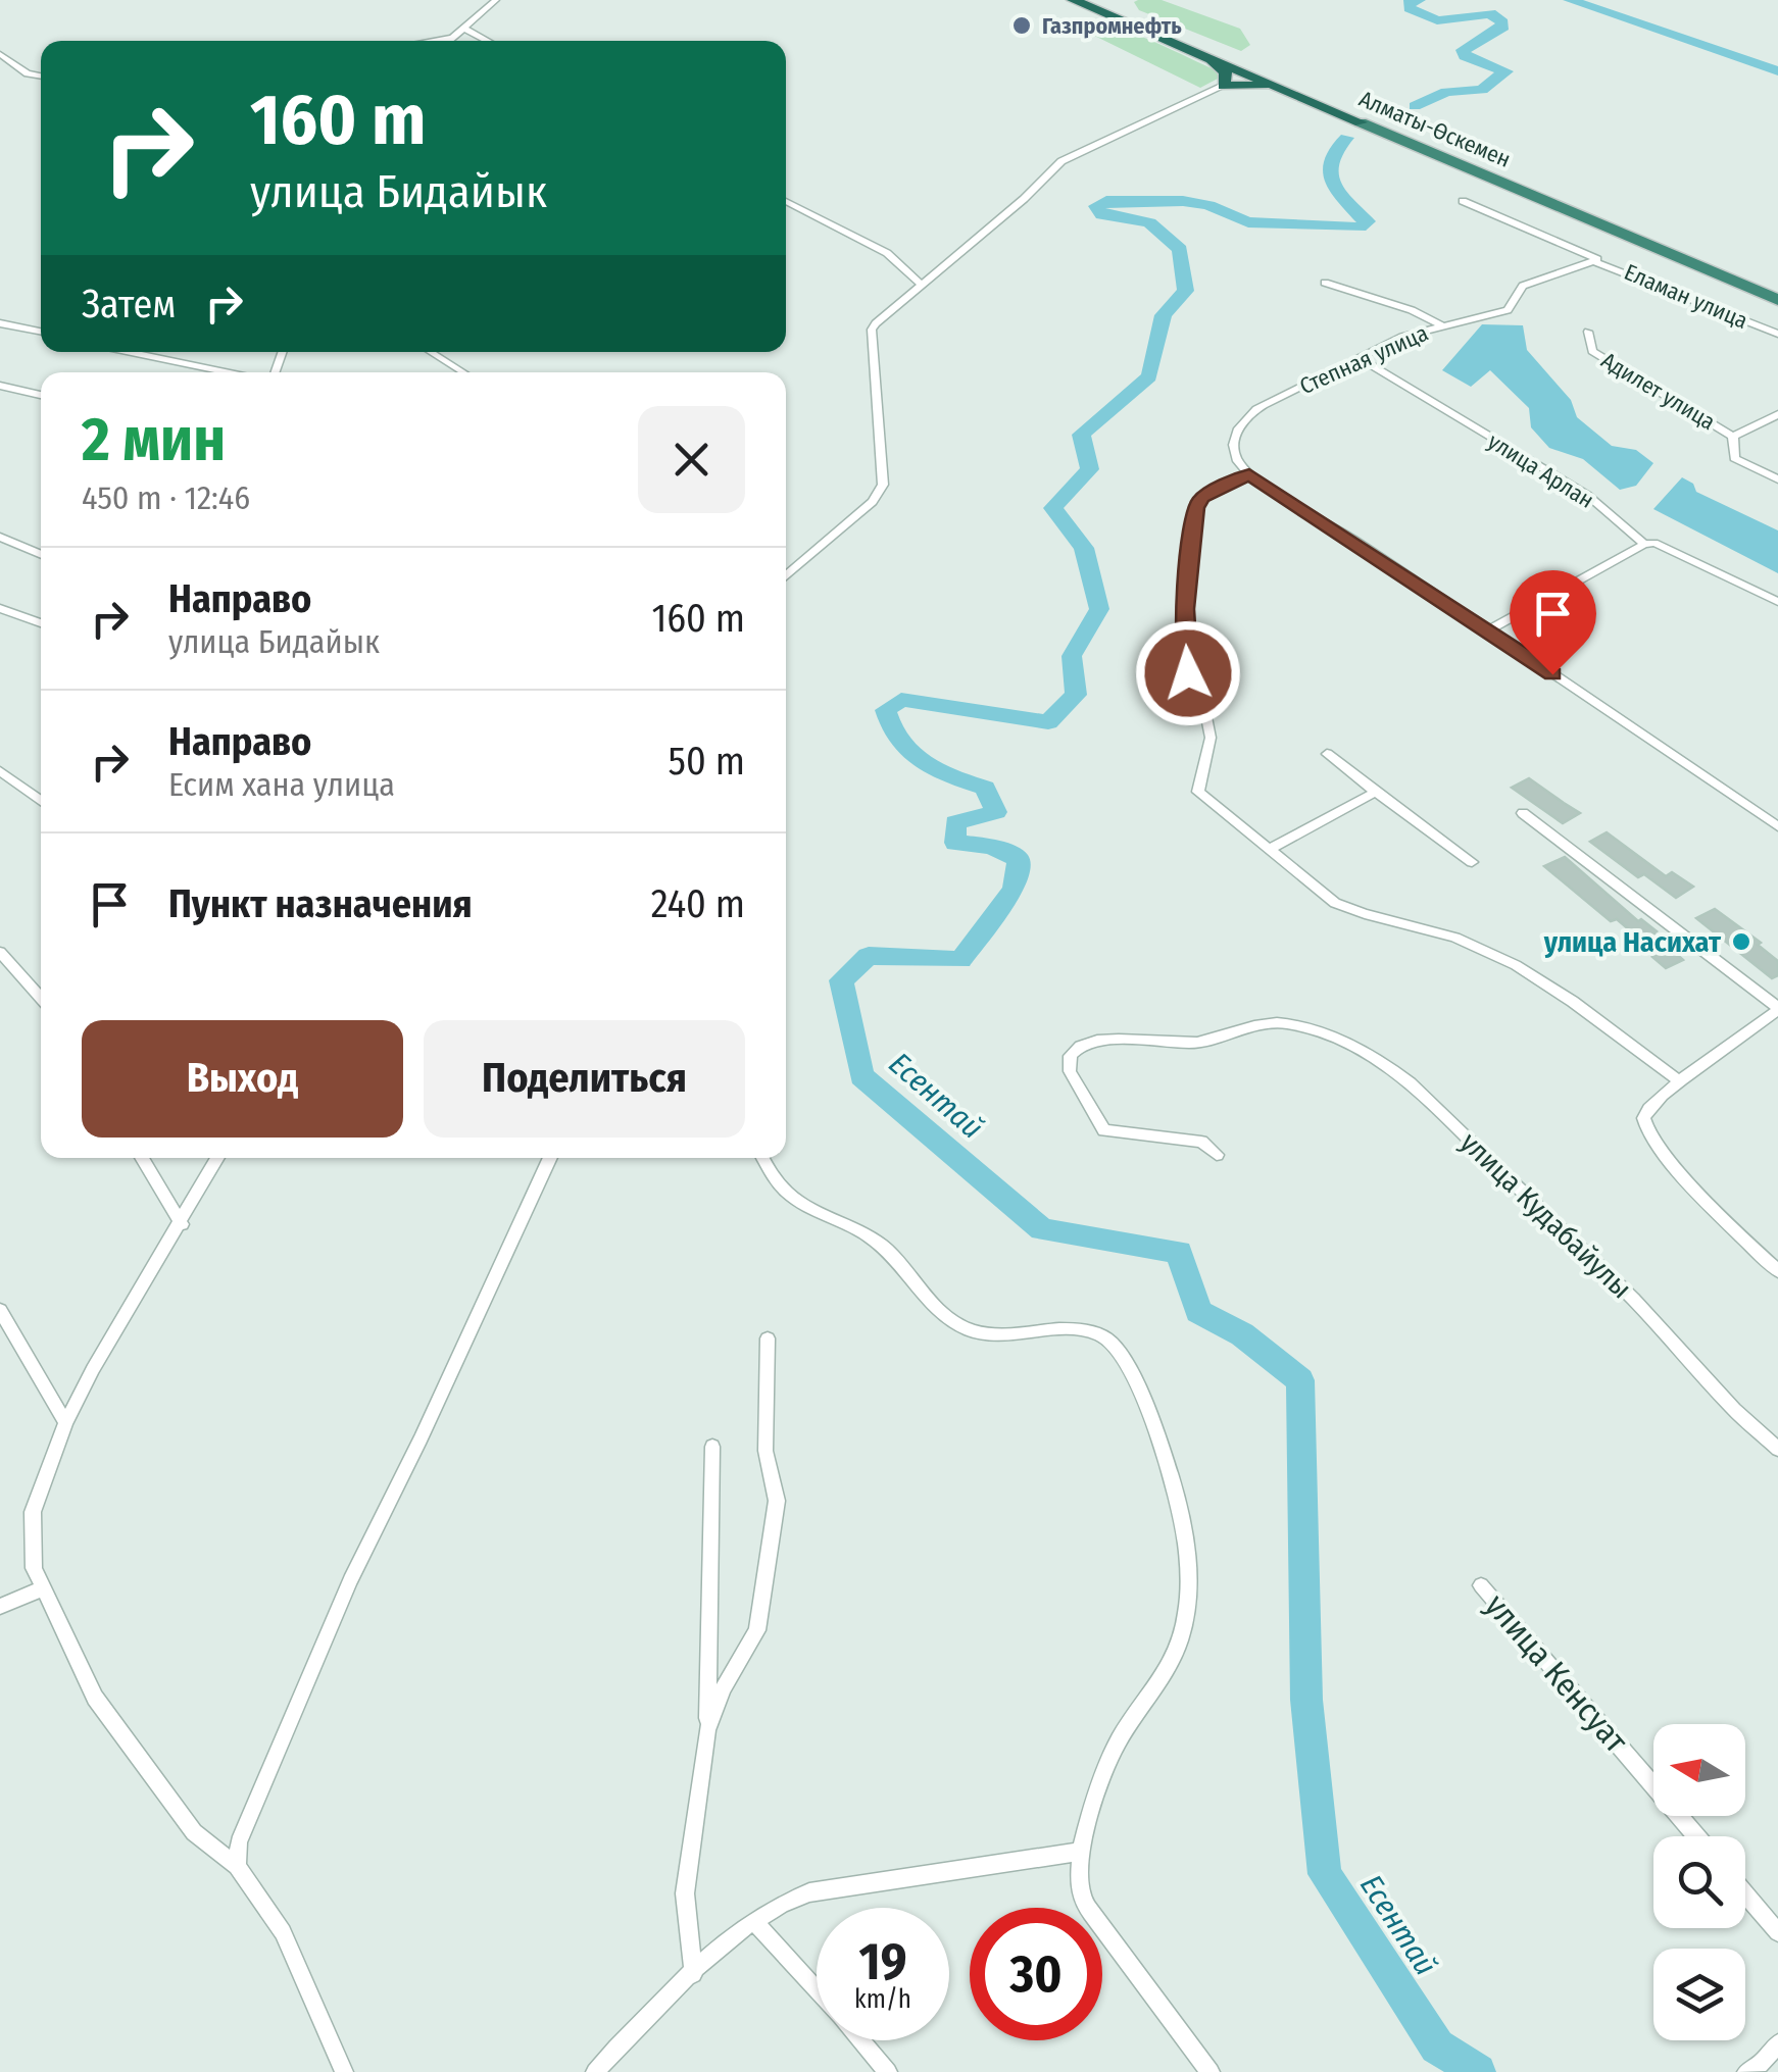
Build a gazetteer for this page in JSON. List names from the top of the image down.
{
  "streets": {
    "highway": ["Алматы-Өскемен"],
    "street": [
      "Еламан улица",
      "Степная улица",
      "Адилет улица",
      "улица Арлан",
      "улица Кудабайулы",
      "улица Кенсуат"
    ]
  },
  "crossings": [
    ["Еламан улица", "Степная улица"],
    ["Степная улица", "улица Арлан"]
  ],
  "water": ["Есентай"],
  "places": ["Газпромнефть", "улица Насихат"],
  "north": "left",
  "page": {
    "turn": ["160 m", "улица Бидайык"],
    "then": "Затем",
    "heading": ["2 мин", "450 m · 12:46"],
    "list": [
      {
        "name": "Направо",
        "note": "улица Бидайык",
        "value": "160 m"
      },
      {
        "name": "Направо",
        "note": "Есим хана улица",
        "value": "50 m"
      },
      {
        "name": "Пункт назначения",
        "value": "240 m"
      }
    ],
    "buttons": ["Выход", "Поделиться"],
    "speed": "19 km/h",
    "limit": "30"
  }
}
